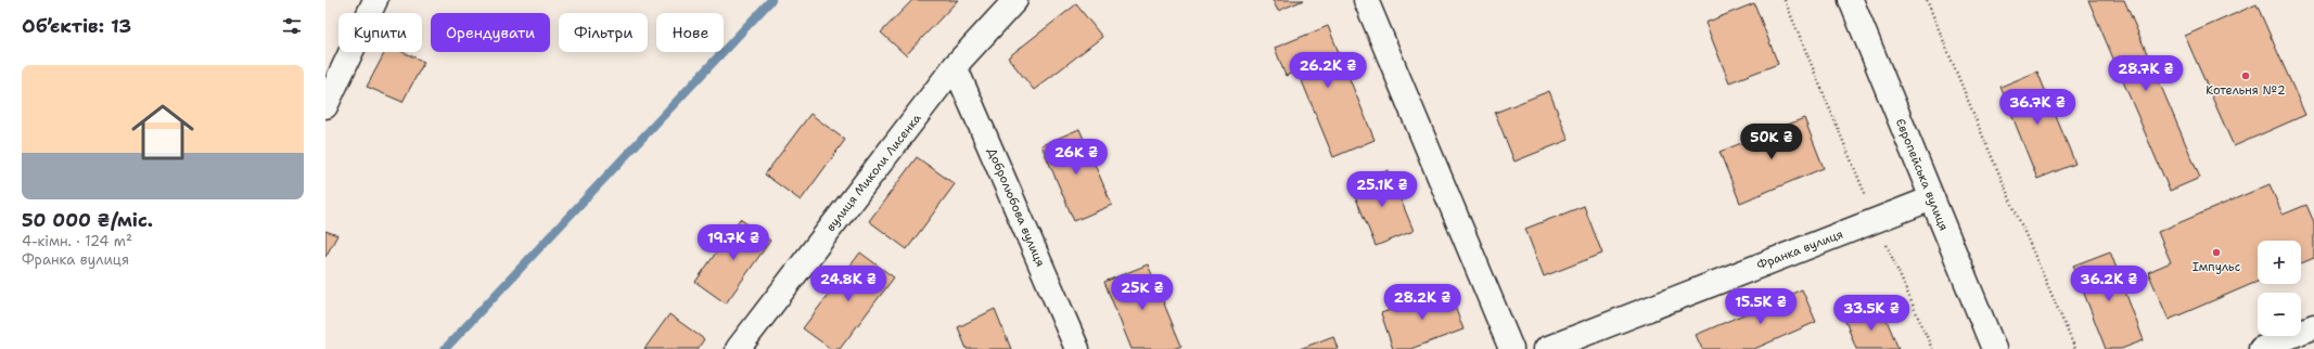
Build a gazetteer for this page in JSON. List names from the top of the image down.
{
  "streets": {
    "street": [
      "вулиця Миколи Лисенка",
      "Європейська вулиця",
      "Добролюбова вулиця",
      "Франка вулиця"
    ]
  },
  "crossings": [
    ["вулиця Миколи Лисенка", "Добролюбова вулиця"],
    ["Європейська вулиця", "Франка вулиця"]
  ],
  "places": ["Котельня №2", "Імпульс"],
  "page": {
    "heading": "Об’єктів: 13",
    "chip": [
      "Купити",
      "Орендувати",
      "Фільтри",
      "Нове"
    ],
    "list": [
      {
        "name": "50 000 ₴/міс.",
        "note": "4-кімн. · 124 m² · Франка вулиця"
      }
    ],
    "price": [
      "26.2K ₴",
      "28.7K ₴",
      "36.7K ₴",
      "50K ₴",
      "26K ₴",
      "25.1K ₴",
      "19.7K ₴",
      "24.8K ₴",
      "36.2K ₴",
      "25K ₴",
      "28.2K ₴",
      "15.5K ₴",
      "33.5K ₴"
    ],
    "map_buttons": ["+", "−"]
  }
}
